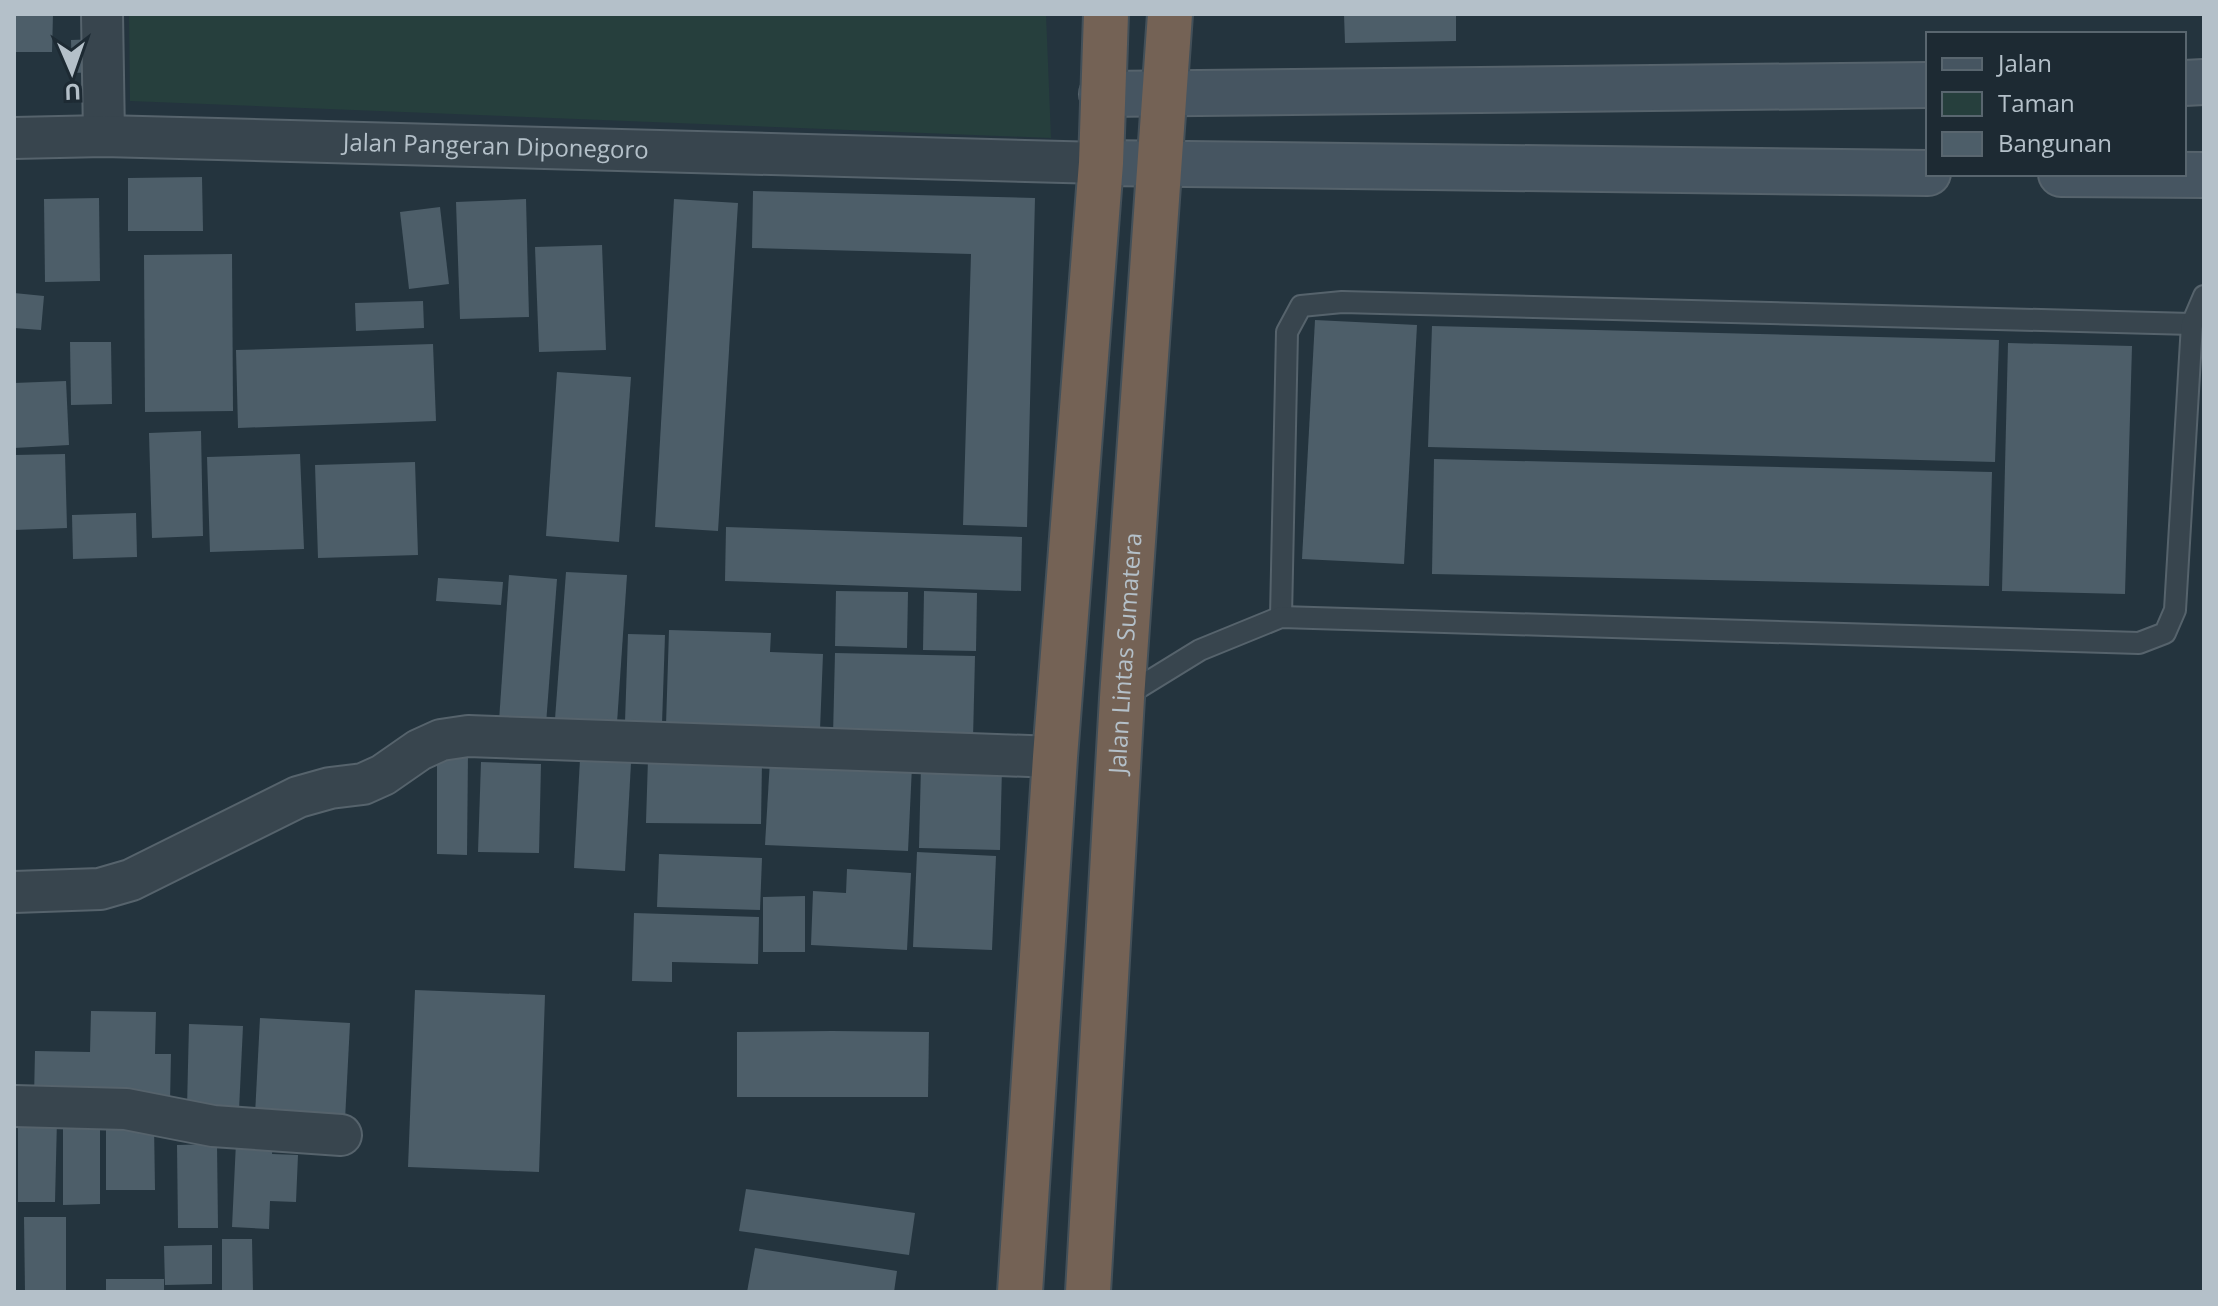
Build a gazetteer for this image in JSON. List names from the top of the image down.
{
  "streets": {
    "highway": ["Jalan Lintas Sumatera"],
    "street": ["Jalan Pangeran Diponegoro"]
  },
  "legend": ["Jalan", "Taman", "Bangunan"],
  "north": "bottom"
}
